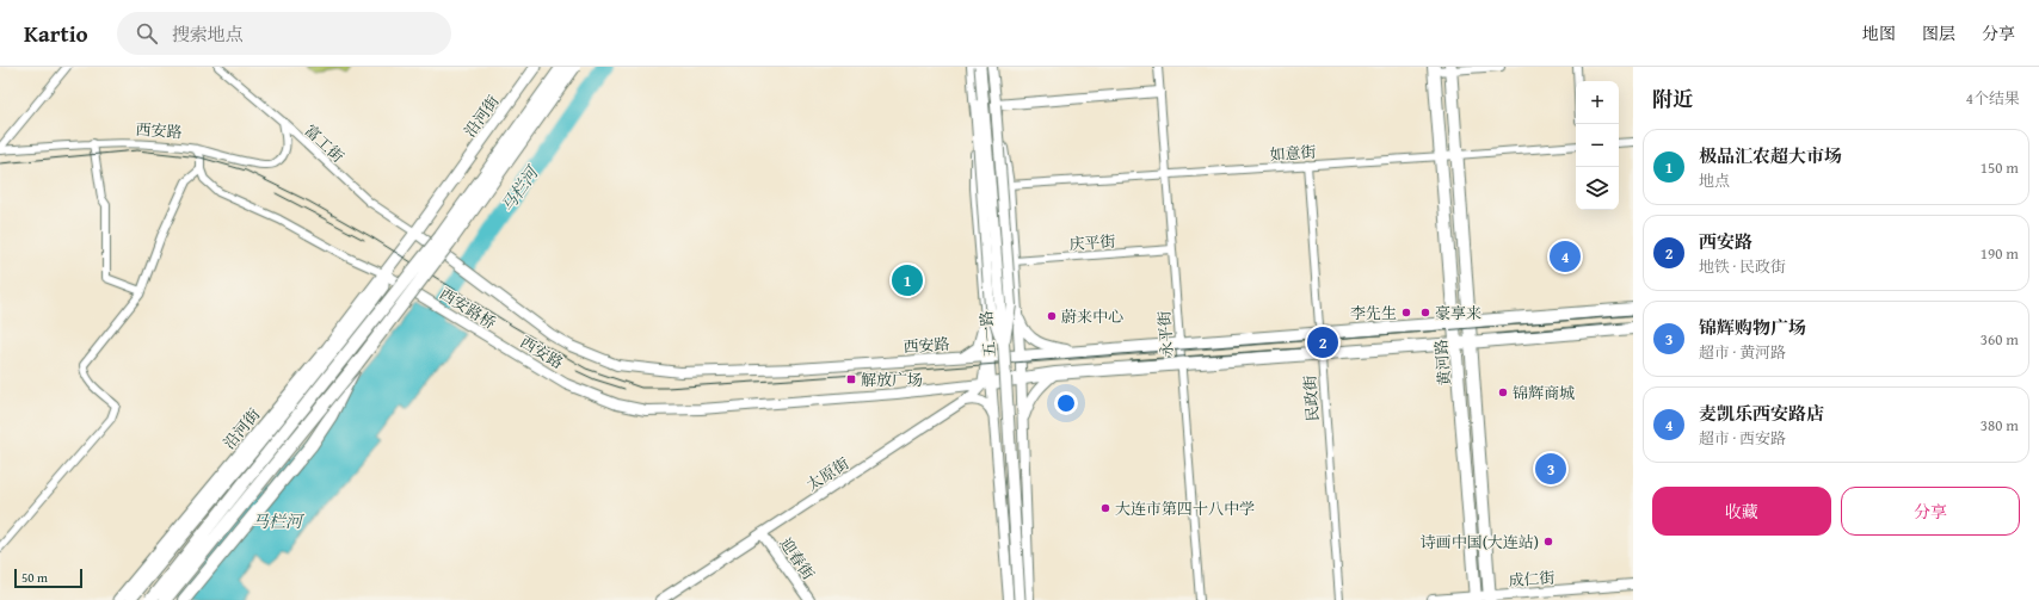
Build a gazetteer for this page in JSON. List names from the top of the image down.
{
  "streets": {
    "main road": [
      "沿河街",
      "西安路",
      "五一路",
      "黄河路"
    ],
    "street": [
      "富工街",
      "如意街",
      "庆平街",
      "西安路桥",
      "永平街",
      "民政街",
      "太原街",
      "迎春街",
      "成仁街"
    ]
  },
  "crossings": [
    ["沿河街", "西安路"],
    ["沿河街", "富工街"],
    ["沿河街", "西安路桥"],
    ["西安路", "西安路桥"],
    ["西安路", "永平街"],
    ["西安路", "黄河路"],
    ["西安路", "民政街"],
    ["西安路", "太原街"],
    ["富工街", "西安路桥"],
    ["如意街", "永平街"],
    ["如意街", "黄河路"],
    ["如意街", "民政街"],
    ["庆平街", "永平街"],
    ["黄河路", "成仁街"],
    ["太原街", "迎春街"]
  ],
  "water": ["马栏河"],
  "places": {
    "other": [
      "李先生",
      "豪享来",
      "蔚来中心",
      "锦辉商城",
      "大连市第四十八中学",
      "诗画中国(大连站)"
    ],
    "transit": ["解放广场"]
  },
  "scale_bar": "50 m",
  "page": {
    "header": "Kartio",
    "search": "搜索地点",
    "nav": ["地图", "图层", "分享"],
    "heading": ["附近", "4个结果"],
    "map_buttons": ["+", "−"],
    "list": [
      {
        "mark": "1",
        "name": "极品汇农超大市场",
        "note": "地点",
        "value": "150 m"
      },
      {
        "mark": "2",
        "name": "西安路",
        "note": "地铁 · 民政街",
        "value": "190 m"
      },
      {
        "mark": "3",
        "name": "锦辉购物广场",
        "note": "超市 · 黄河路",
        "value": "360 m"
      },
      {
        "mark": "4",
        "name": "麦凯乐西安路店",
        "note": "超市 · 西安路",
        "value": "380 m"
      }
    ],
    "pins": [
      "4",
      "1",
      "2",
      "3"
    ],
    "buttons": ["收藏", "分享"],
    "scale": "50 m"
  }
}
